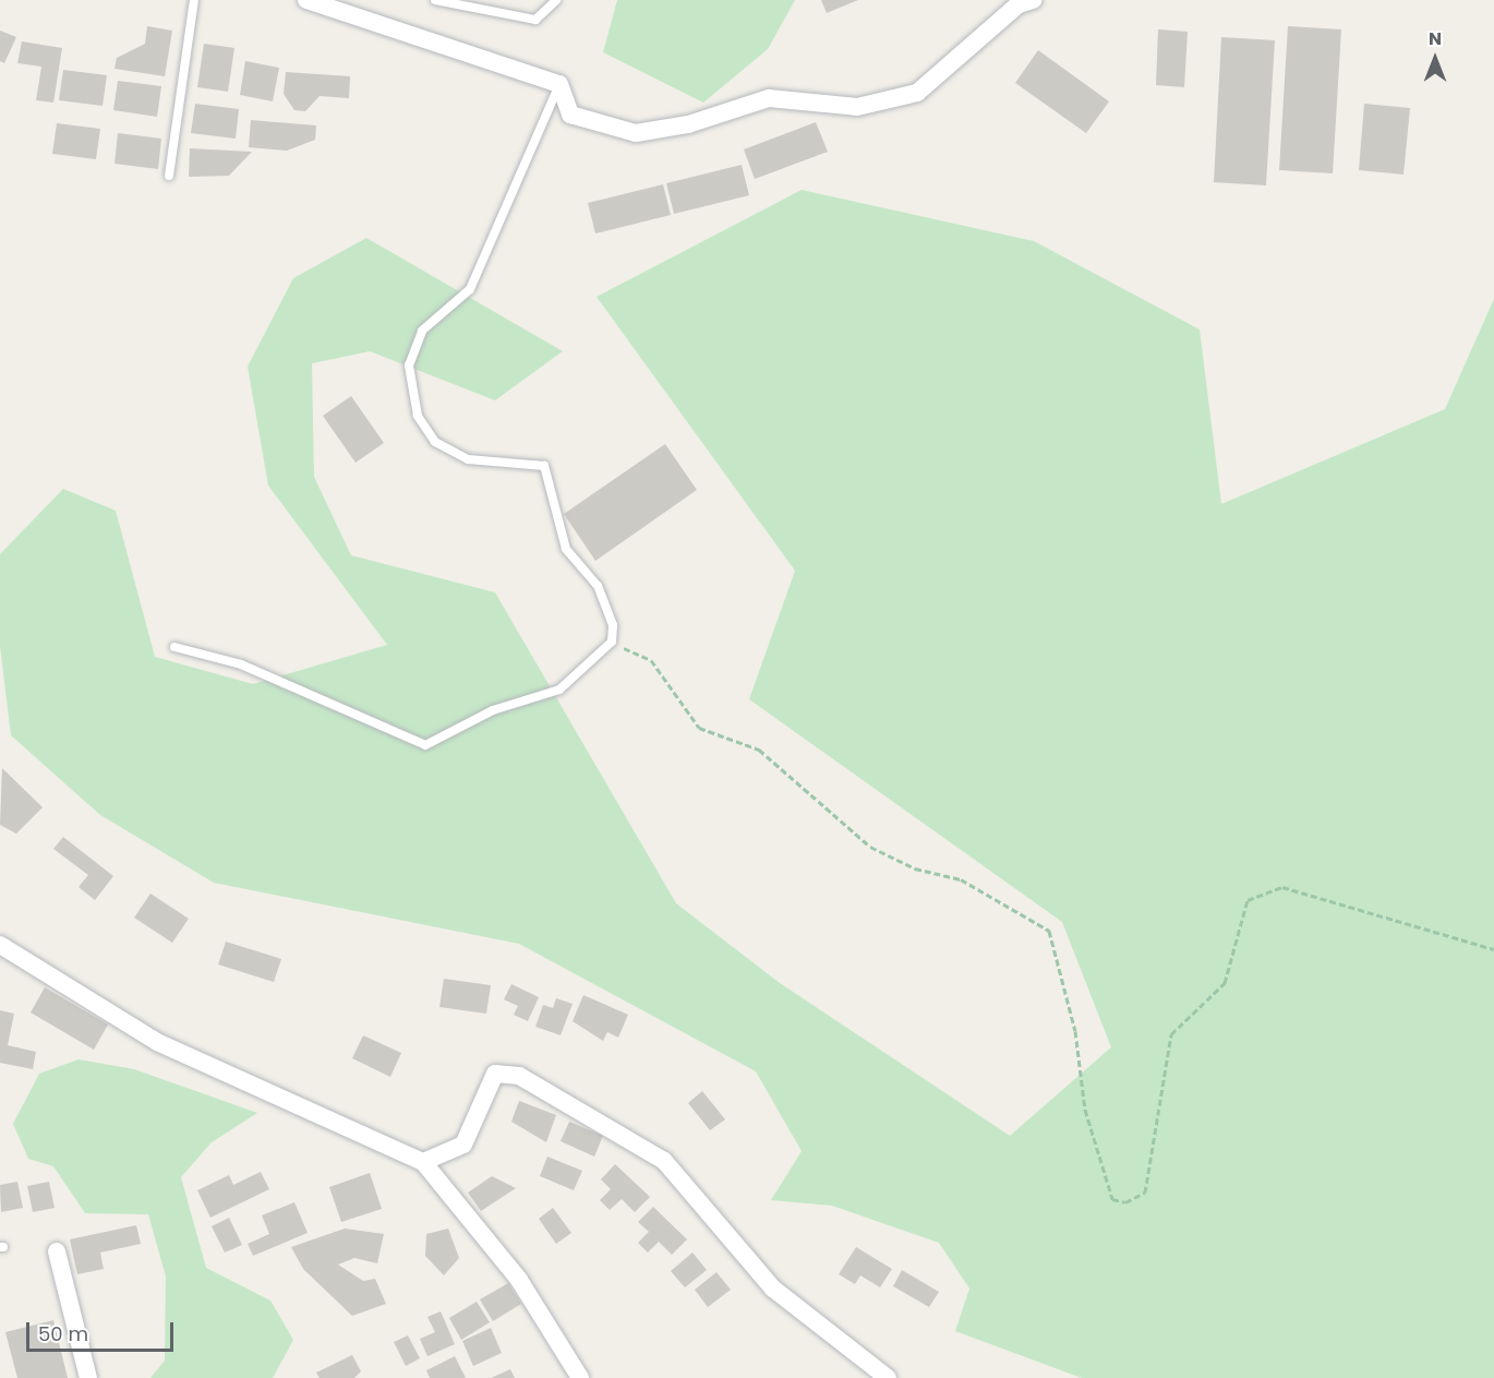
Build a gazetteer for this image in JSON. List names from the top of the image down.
{
  "scale_bar": "50 m",
  "north": "top"
}
